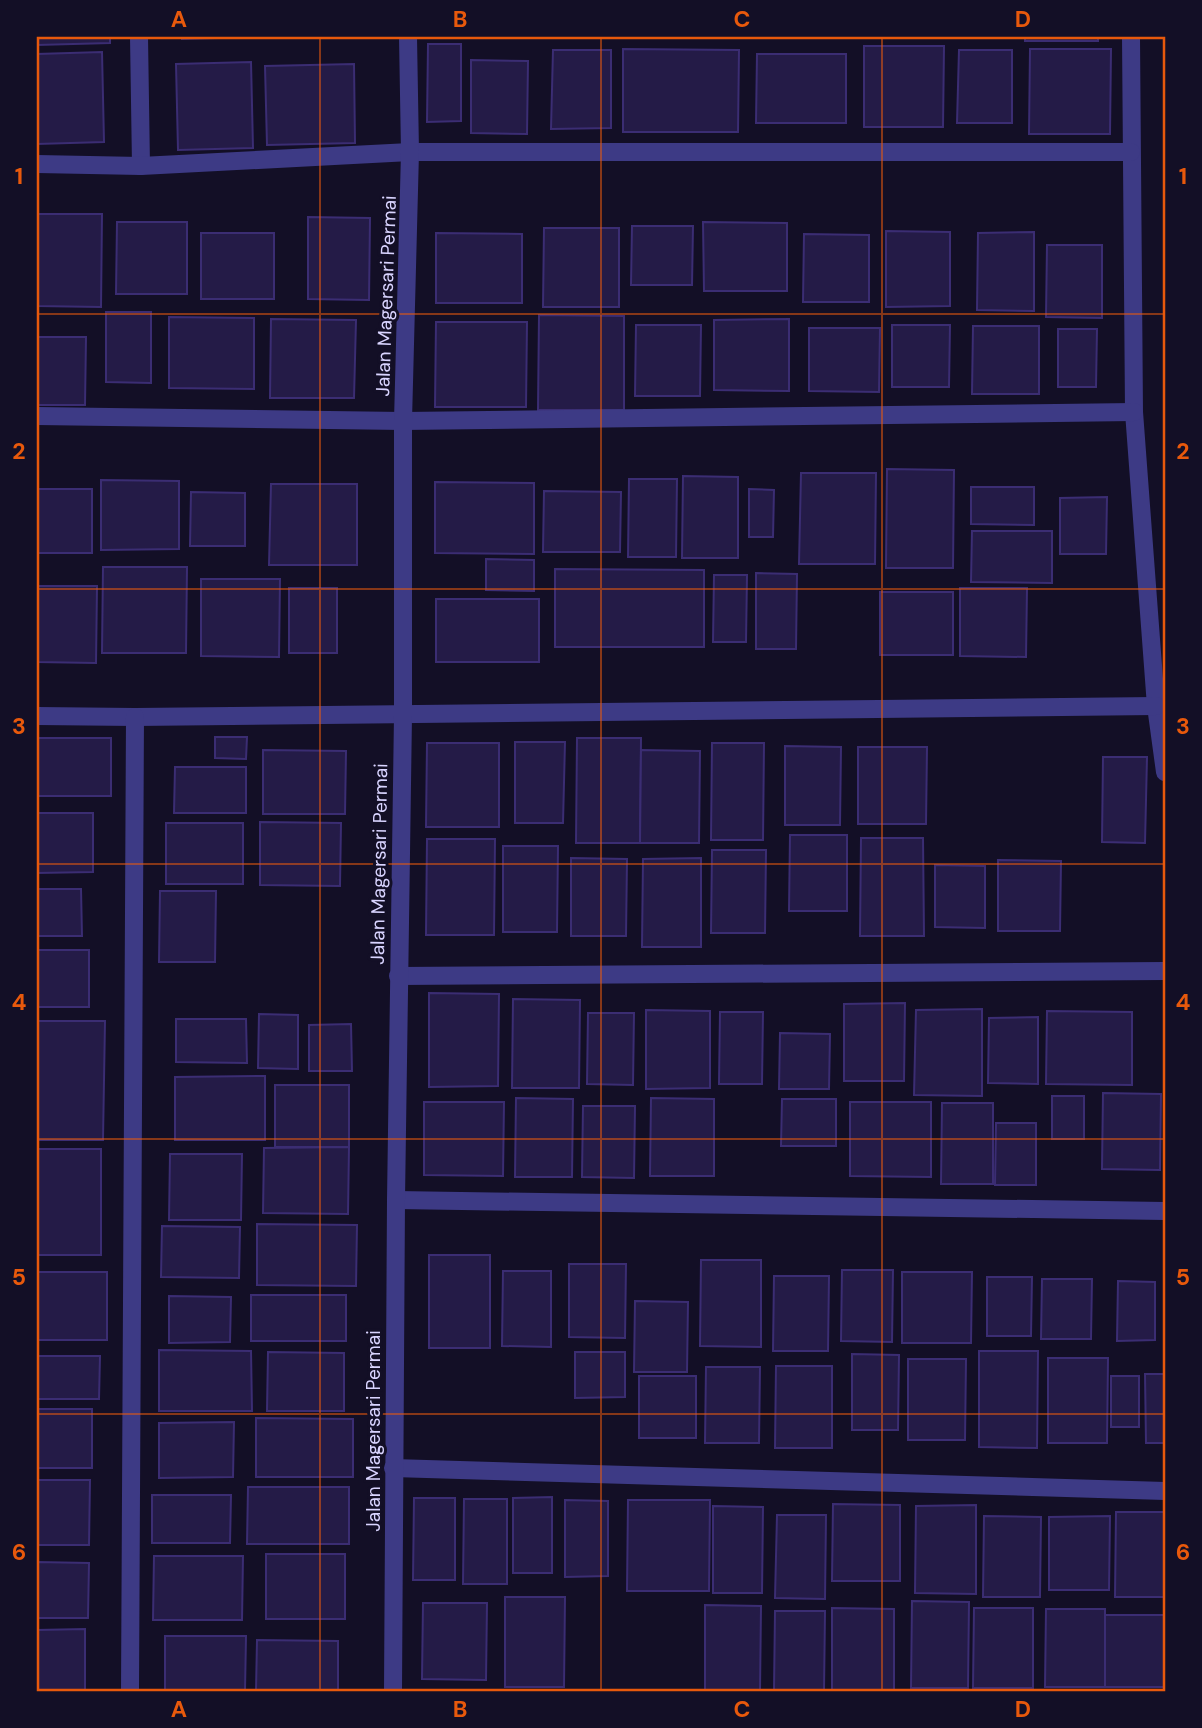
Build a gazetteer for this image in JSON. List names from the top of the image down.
{
  "streets": {
    "street": ["Jalan Magersari Permai"]
  },
  "grid": {
    "columns": [
      "A",
      "B",
      "C",
      "D"
    ],
    "rows": [
      "1",
      "2",
      "3",
      "4",
      "5",
      "6"
    ]
  }
}
